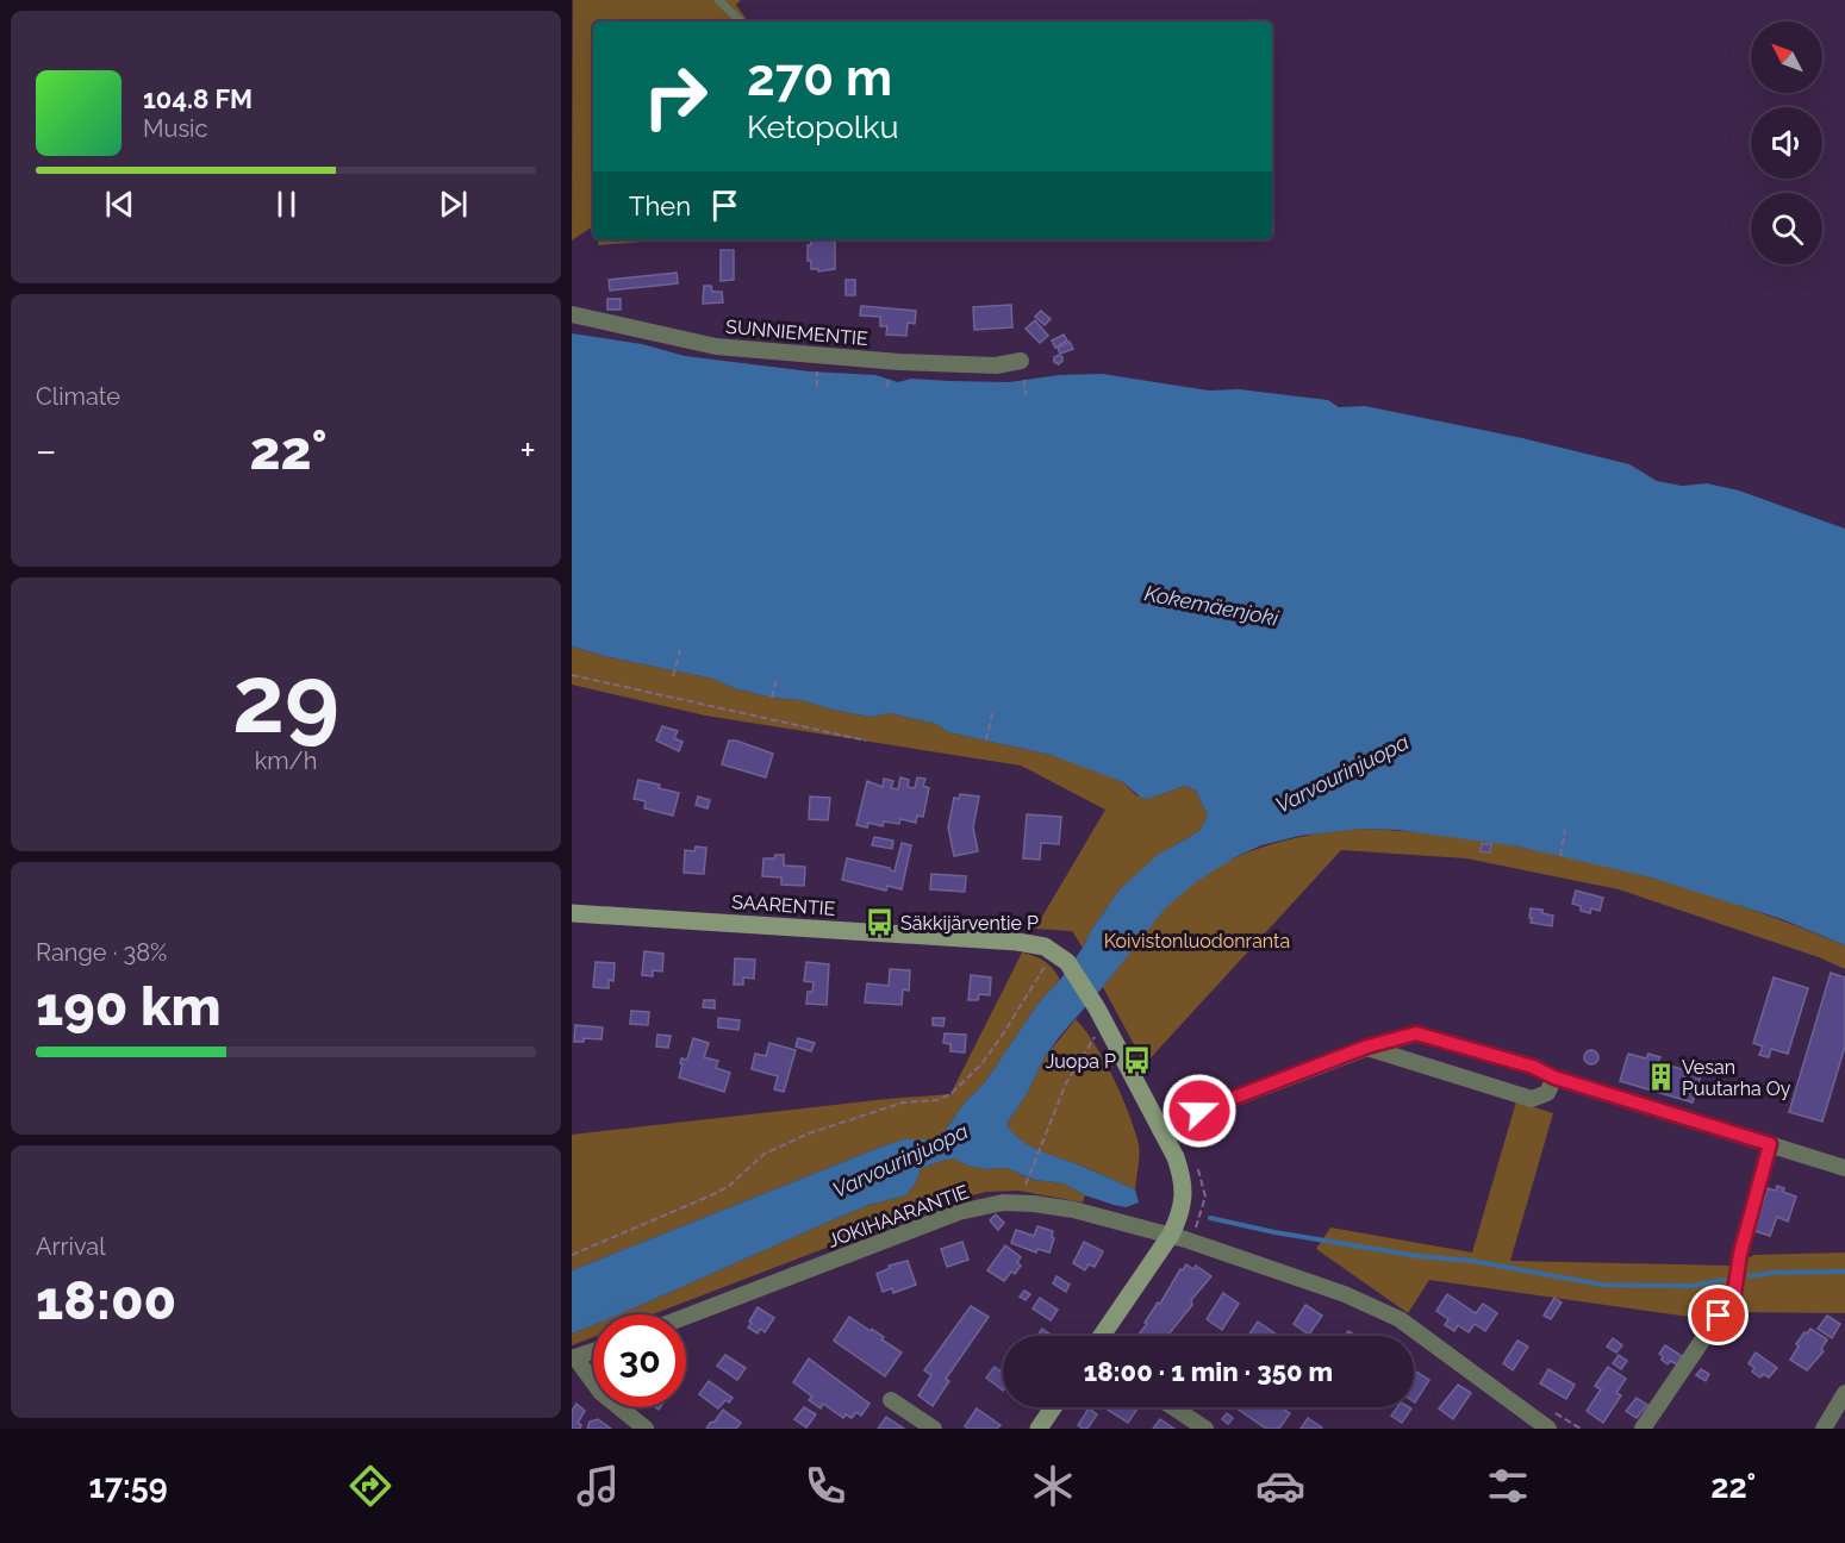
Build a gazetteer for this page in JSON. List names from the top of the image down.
{
  "streets": {
    "street": ["SUNNIEMENTIE", "SAARENTIE", "JOKIHAARANTIE"]
  },
  "water": ["Kokemäenjoki", "Varvourinjuopa"],
  "parks": ["Koivistonluodonranta"],
  "places": {
    "bus stop": ["Säkkijärventie P", "Juopa P"],
    "building": ["Vesan Puutarha Oy"]
  },
  "north": "top left",
  "page": {
    "turn": ["270 m", "Ketopolku"],
    "song": ["104.8 FM", "Music"],
    "then": "Then",
    "tile": [
      "Climate",
      ["29", "km/h"],
      ["Range · 38%", "190 km"],
      ["Arrival", "18:00"]
    ],
    "heat": ["−", "22°", "+"],
    "limit": "30",
    "trip": "18:00 · 1 min · 350 m",
    "tabs": ["17:59", "22°"]
  }
}
